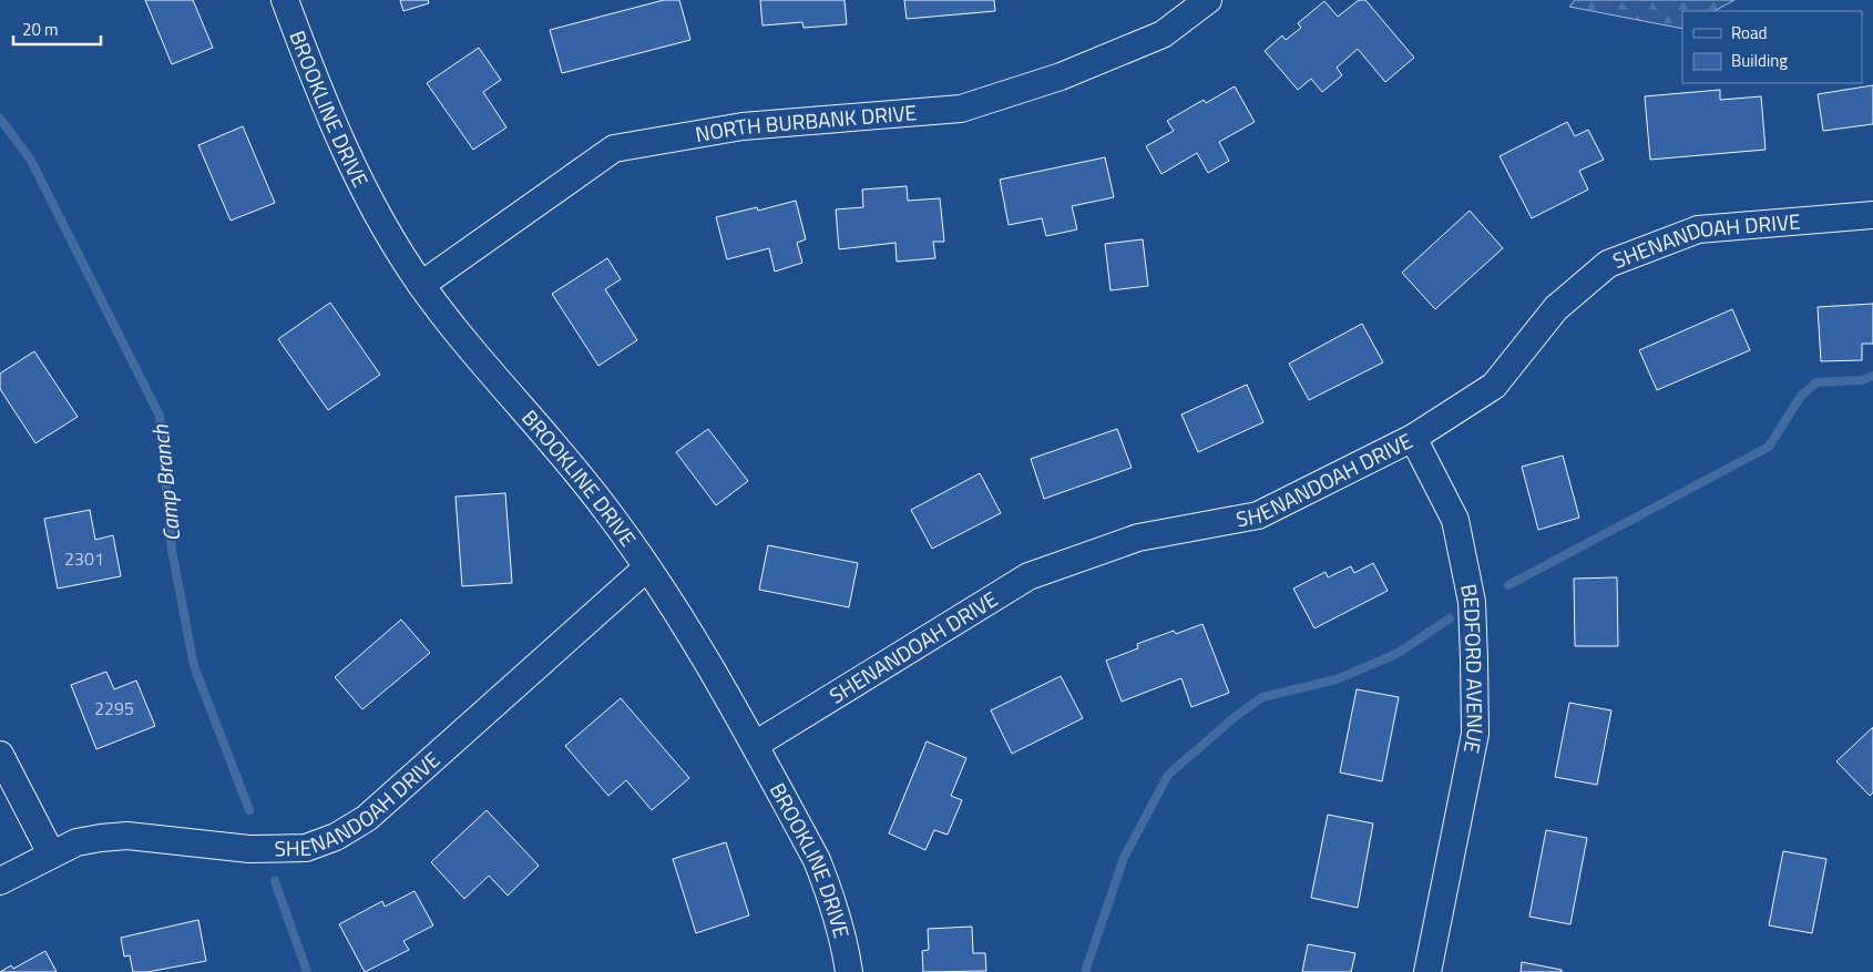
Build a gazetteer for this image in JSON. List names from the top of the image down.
{
  "streets": {
    "street": [
      "BROOKLINE DRIVE",
      "NORTH BURBANK DRIVE",
      "SHENANDOAH DRIVE",
      "BEDFORD AVENUE"
    ]
  },
  "crossings": [
    ["BROOKLINE DRIVE", "NORTH BURBANK DRIVE"],
    ["BROOKLINE DRIVE", "SHENANDOAH DRIVE"],
    ["SHENANDOAH DRIVE", "BEDFORD AVENUE"]
  ],
  "water": ["Camp Branch"],
  "house_numbers": ["2301", "2295"],
  "legend": ["Road", "Building"],
  "scale_bar": "20 m"
}
